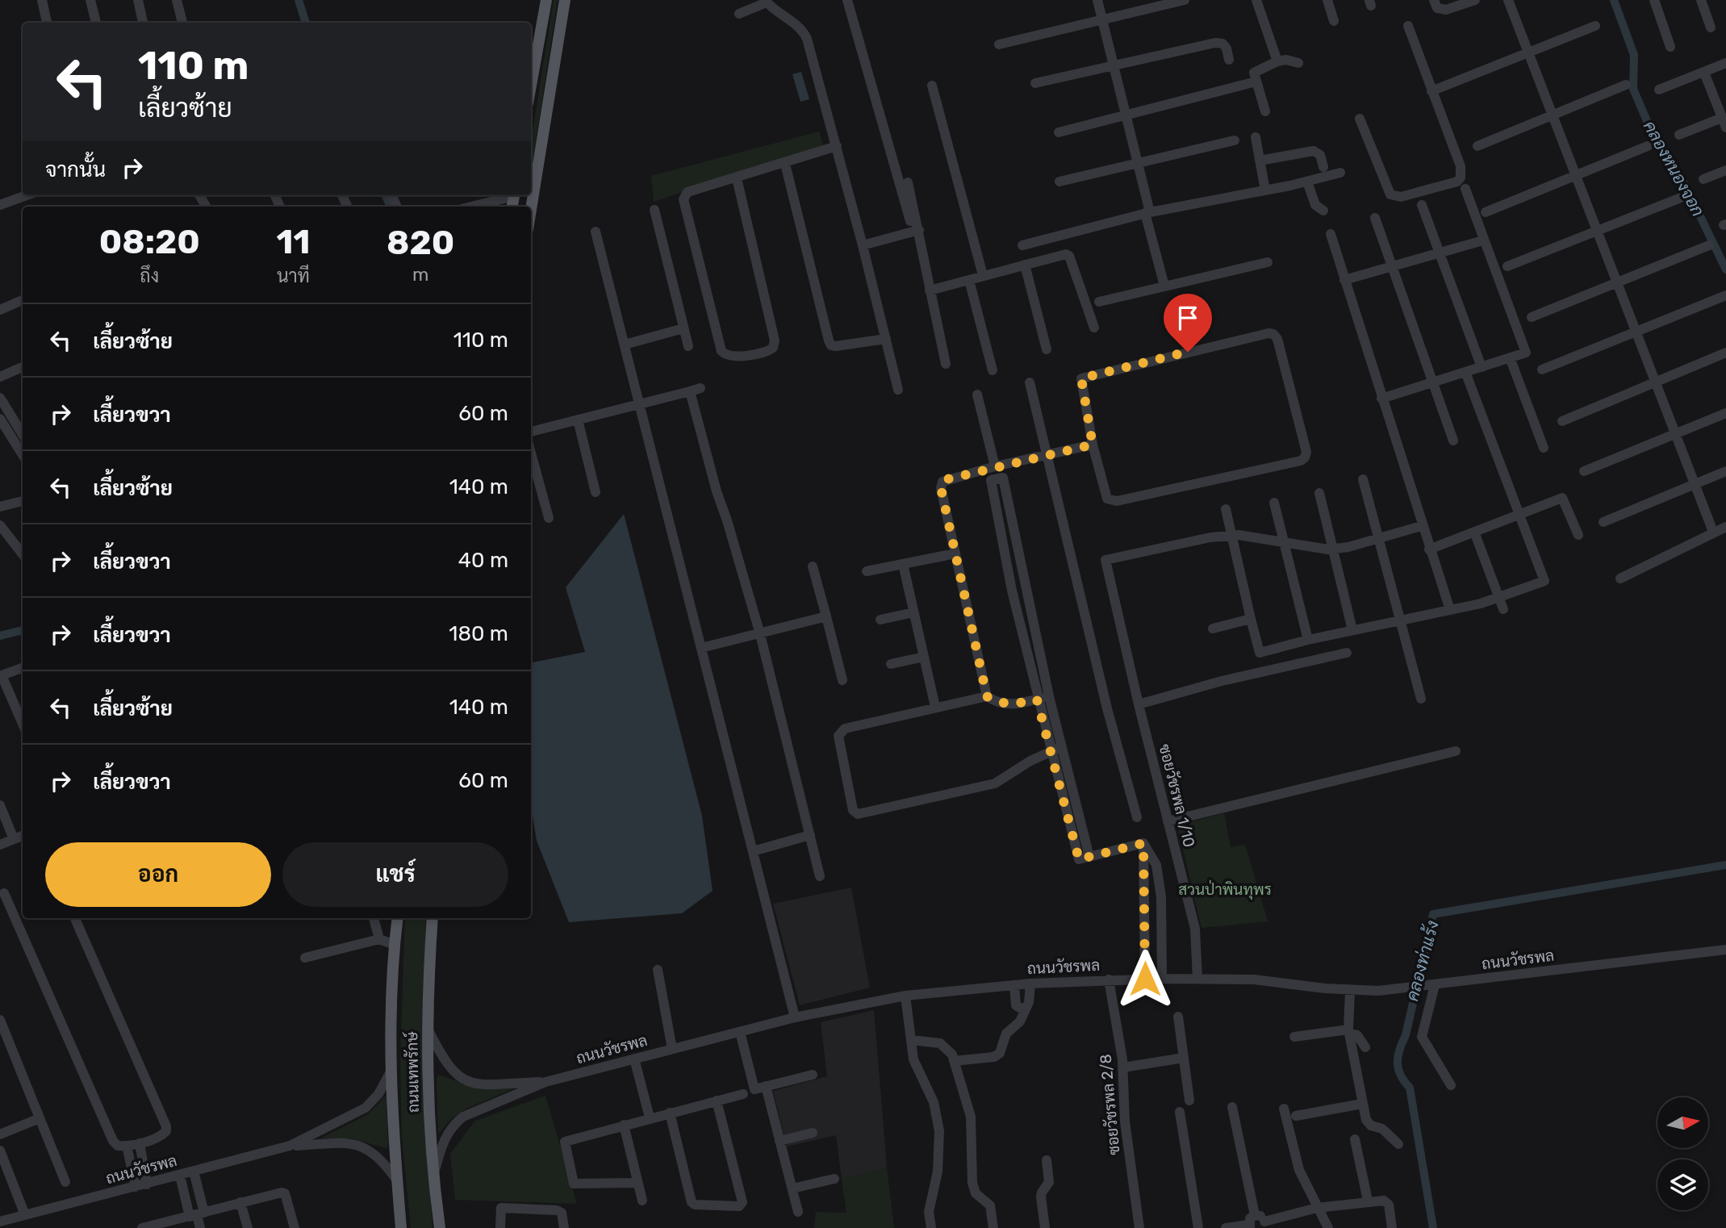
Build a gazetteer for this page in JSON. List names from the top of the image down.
{
  "streets": {
    "main road": ["ถนนเทพรักษ์"],
    "street": ["ซอยวัชรพล 1/10", "ถนนวัชรพล", "ซอยวัชรพล 2/8"]
  },
  "crossings": [
    ["ซอยวัชรพล 1/10", "ถนนวัชรพล"],
    ["ถนนวัชรพล", "ถนนเทพรักษ์"],
    ["ถนนวัชรพล", "ซอยวัชรพล 2/8"]
  ],
  "water": ["คลองหนองจอก", "คลองท่าแร้ง"],
  "parks": ["สวนป่าพินทุพร"],
  "north": "right",
  "page": {
    "turn": ["110 m", "เลี้ยวซ้าย"],
    "then": "จากนั้น",
    "eta": [
      "08:20",
      "ถึง",
      "11",
      "นาที",
      "820",
      "m"
    ],
    "list": [
      {
        "name": "เลี้ยวซ้าย",
        "value": "110 m"
      },
      {
        "name": "เลี้ยวขวา",
        "value": "60 m"
      },
      {
        "name": "เลี้ยวซ้าย",
        "value": "140 m"
      },
      {
        "name": "เลี้ยวขวา",
        "value": "40 m"
      },
      {
        "name": "เลี้ยวขวา",
        "value": "180 m"
      },
      {
        "name": "เลี้ยวซ้าย",
        "value": "140 m"
      },
      {
        "name": "เลี้ยวขวา",
        "value": "60 m"
      }
    ],
    "buttons": ["ออก", "แชร์"]
  }
}
